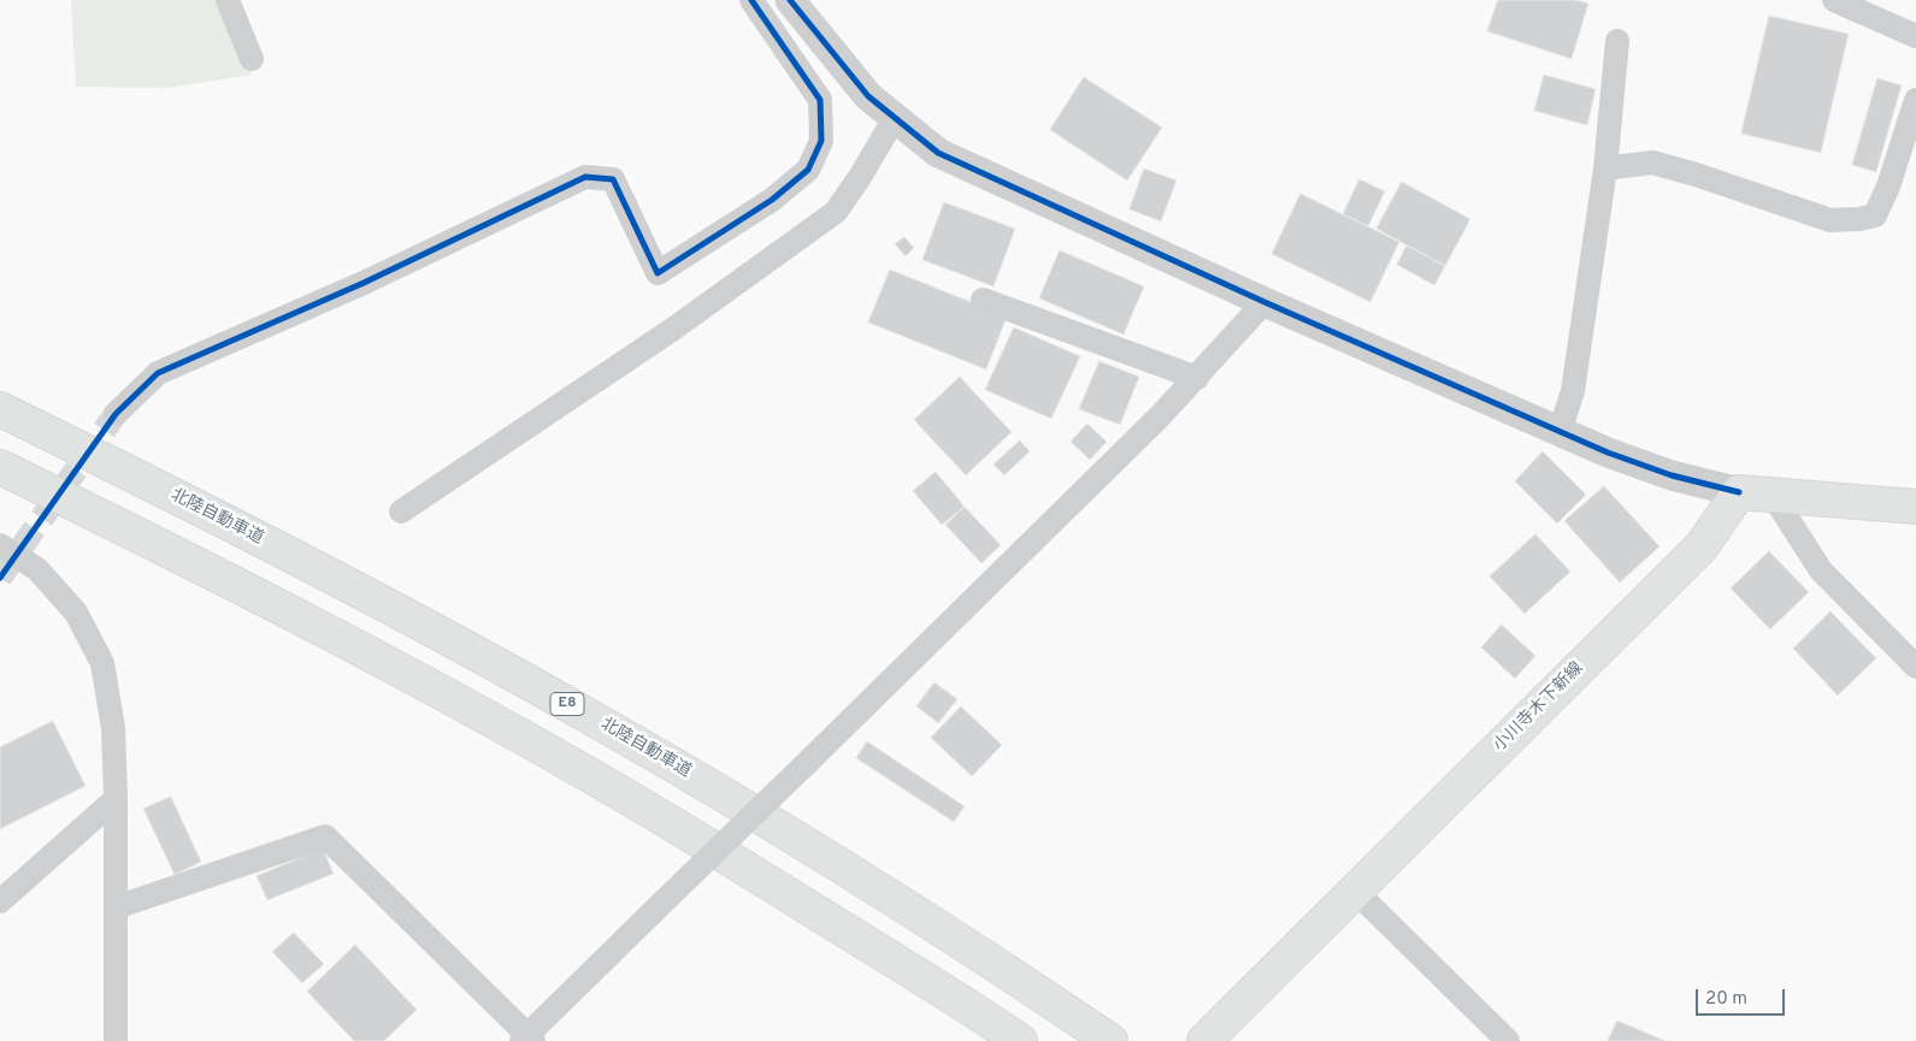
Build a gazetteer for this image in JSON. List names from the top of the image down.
{
  "streets": {
    "main road": ["北陸自動車道", "E8", "小川寺木下新線"]
  },
  "scale_bar": "20 m"
}
